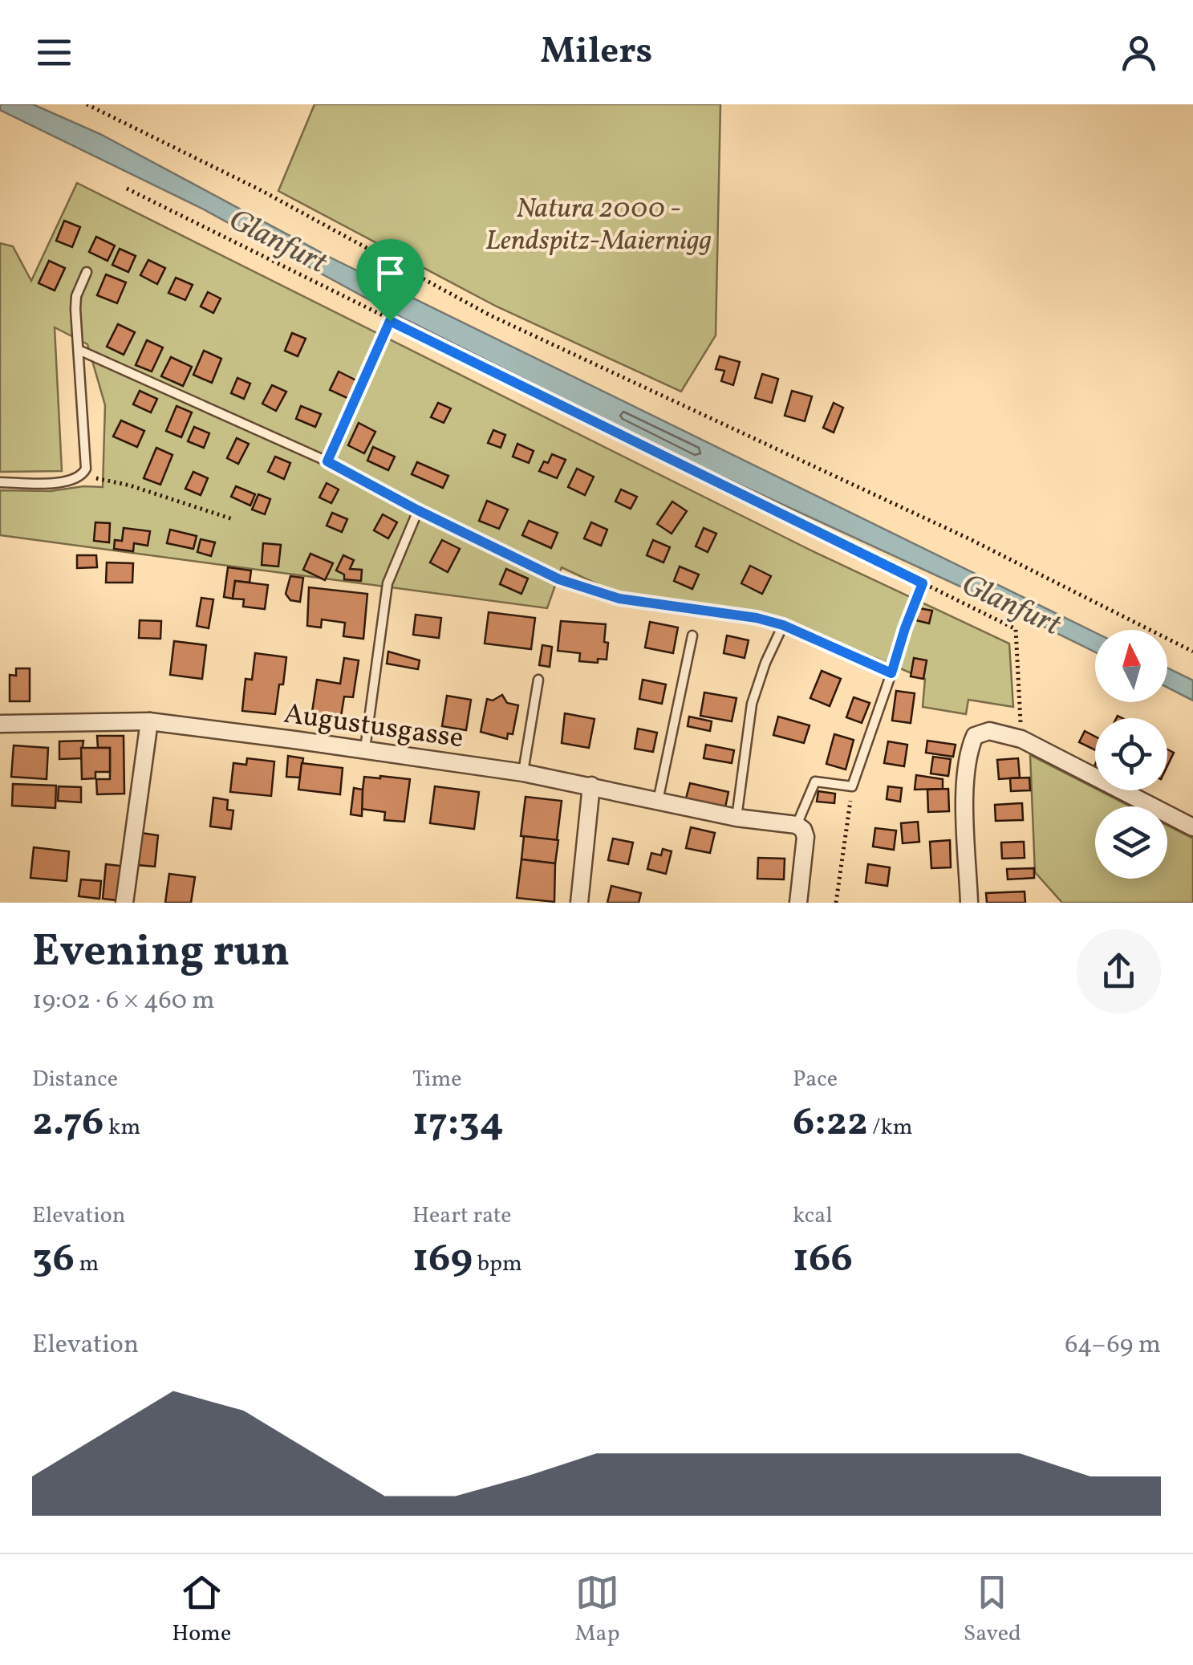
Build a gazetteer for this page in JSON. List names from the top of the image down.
{
  "streets": {
    "street": ["Augustusgasse"]
  },
  "water": ["Glanfurt"],
  "parks": ["Natura 2000 - Lendspitz-Maiernigg"],
  "north": "top",
  "page": {
    "header": "Milers",
    "heading": ["Evening run", "19:02 · 6 × 460 m"],
    "stats": [
      ["Distance", "2.76 km"],
      ["Time", "17:34"],
      ["Pace", "6:22 /km"],
      ["Elevation", "36 m"],
      ["Heart rate", "169 bpm"],
      ["kcal", "166"]
    ],
    "chart": ["Elevation", "64–69 m"],
    "tabs": ["Home", "Map", "Saved"]
  }
}
